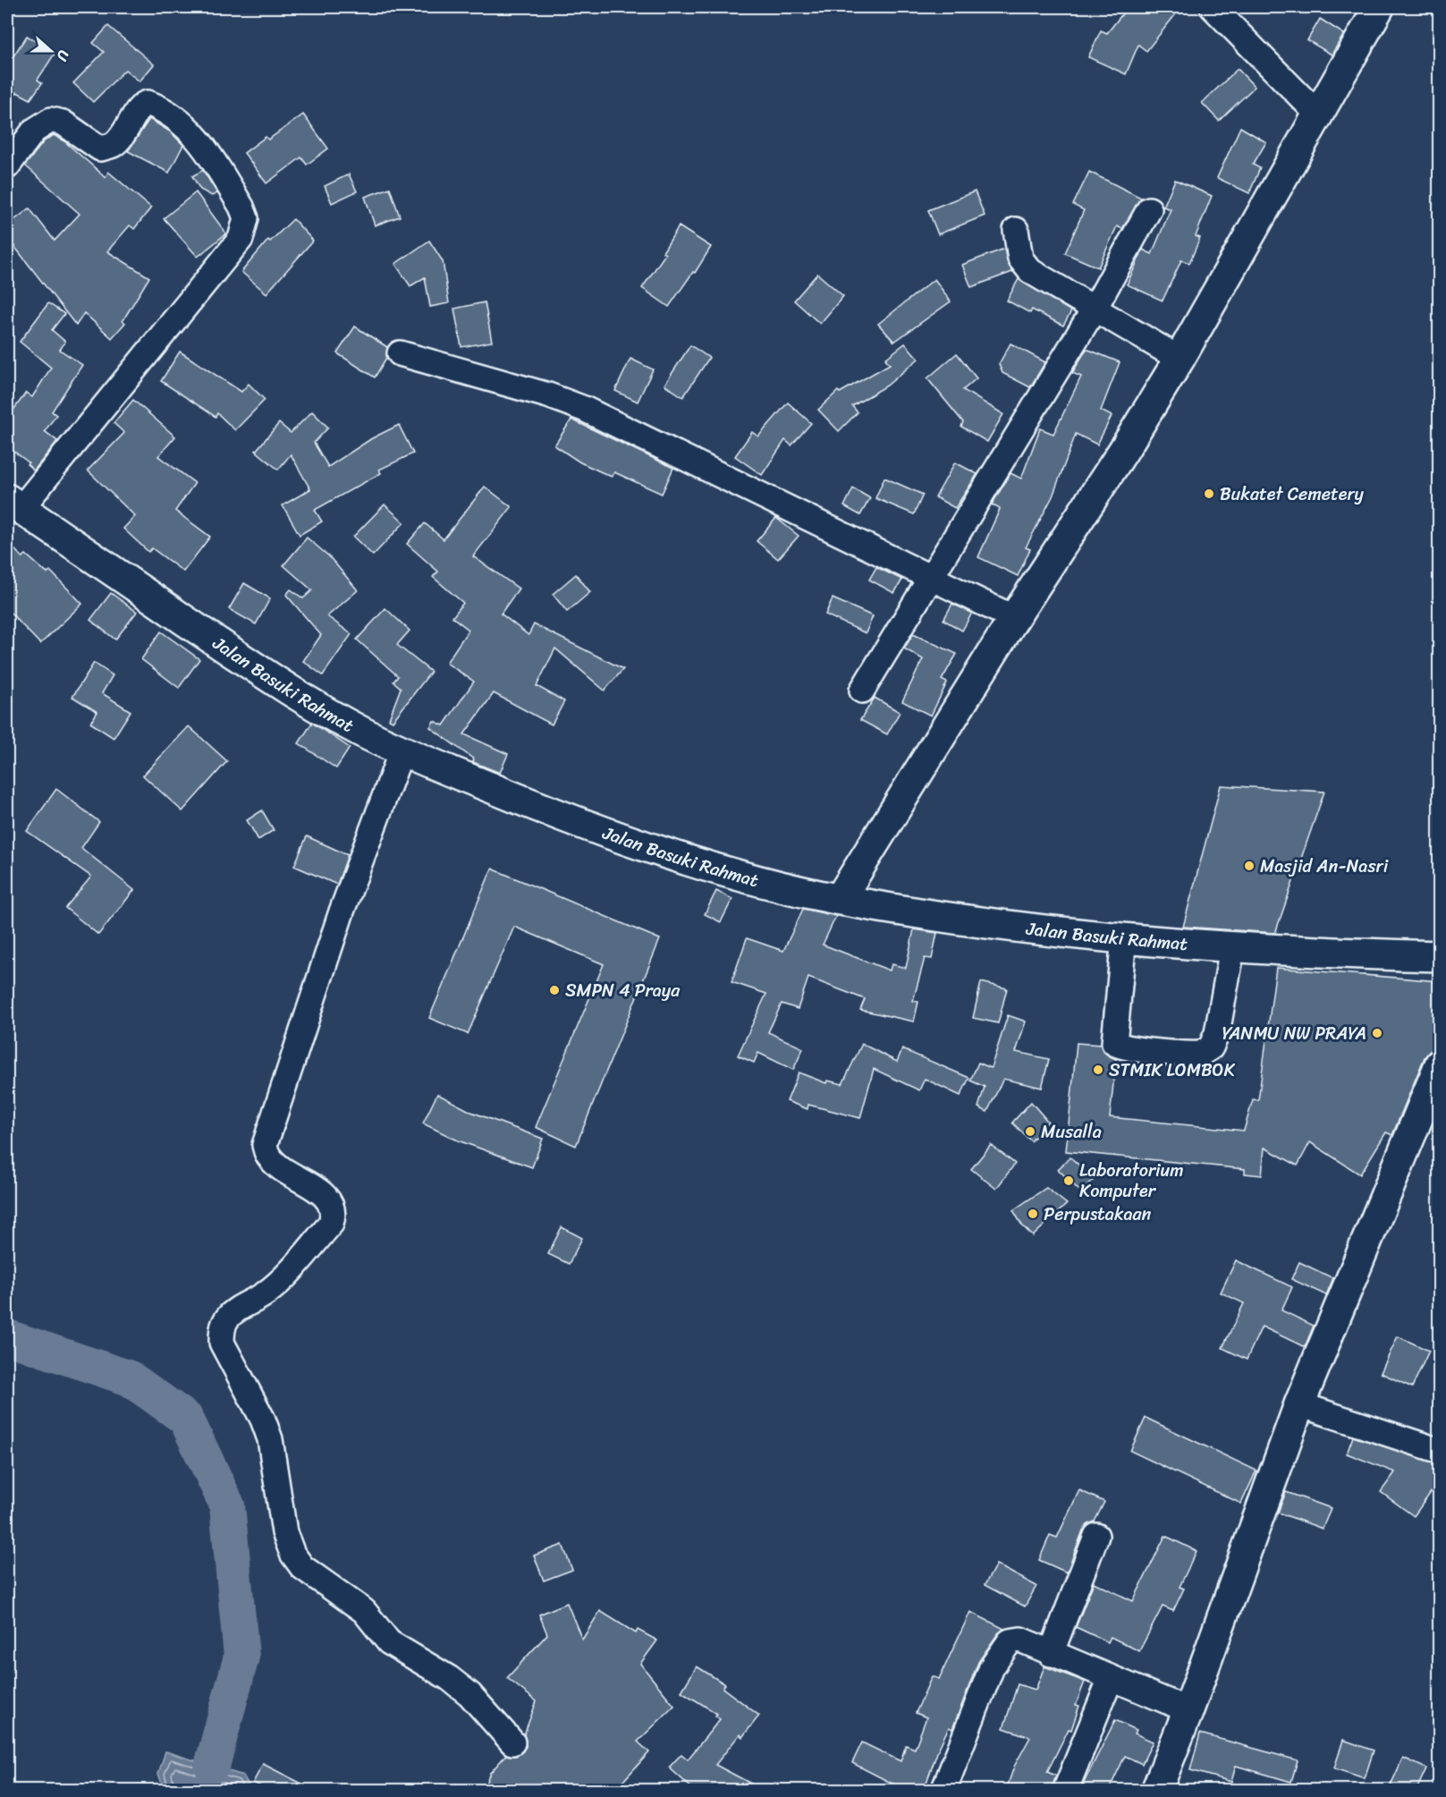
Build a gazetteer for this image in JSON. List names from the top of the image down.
{
  "streets": {
    "main road": ["Jalan Basuki Rahmat"]
  },
  "places": [
    "Bukatet Cemetery",
    "Masjid An-Nasri",
    "SMPN 4 Praya",
    "YANMU NW PRAYA",
    "STMIK LOMBOK",
    "Musalla",
    "Laboratorium Komputer",
    "Perpustakaan"
  ],
  "north": "right"
}
